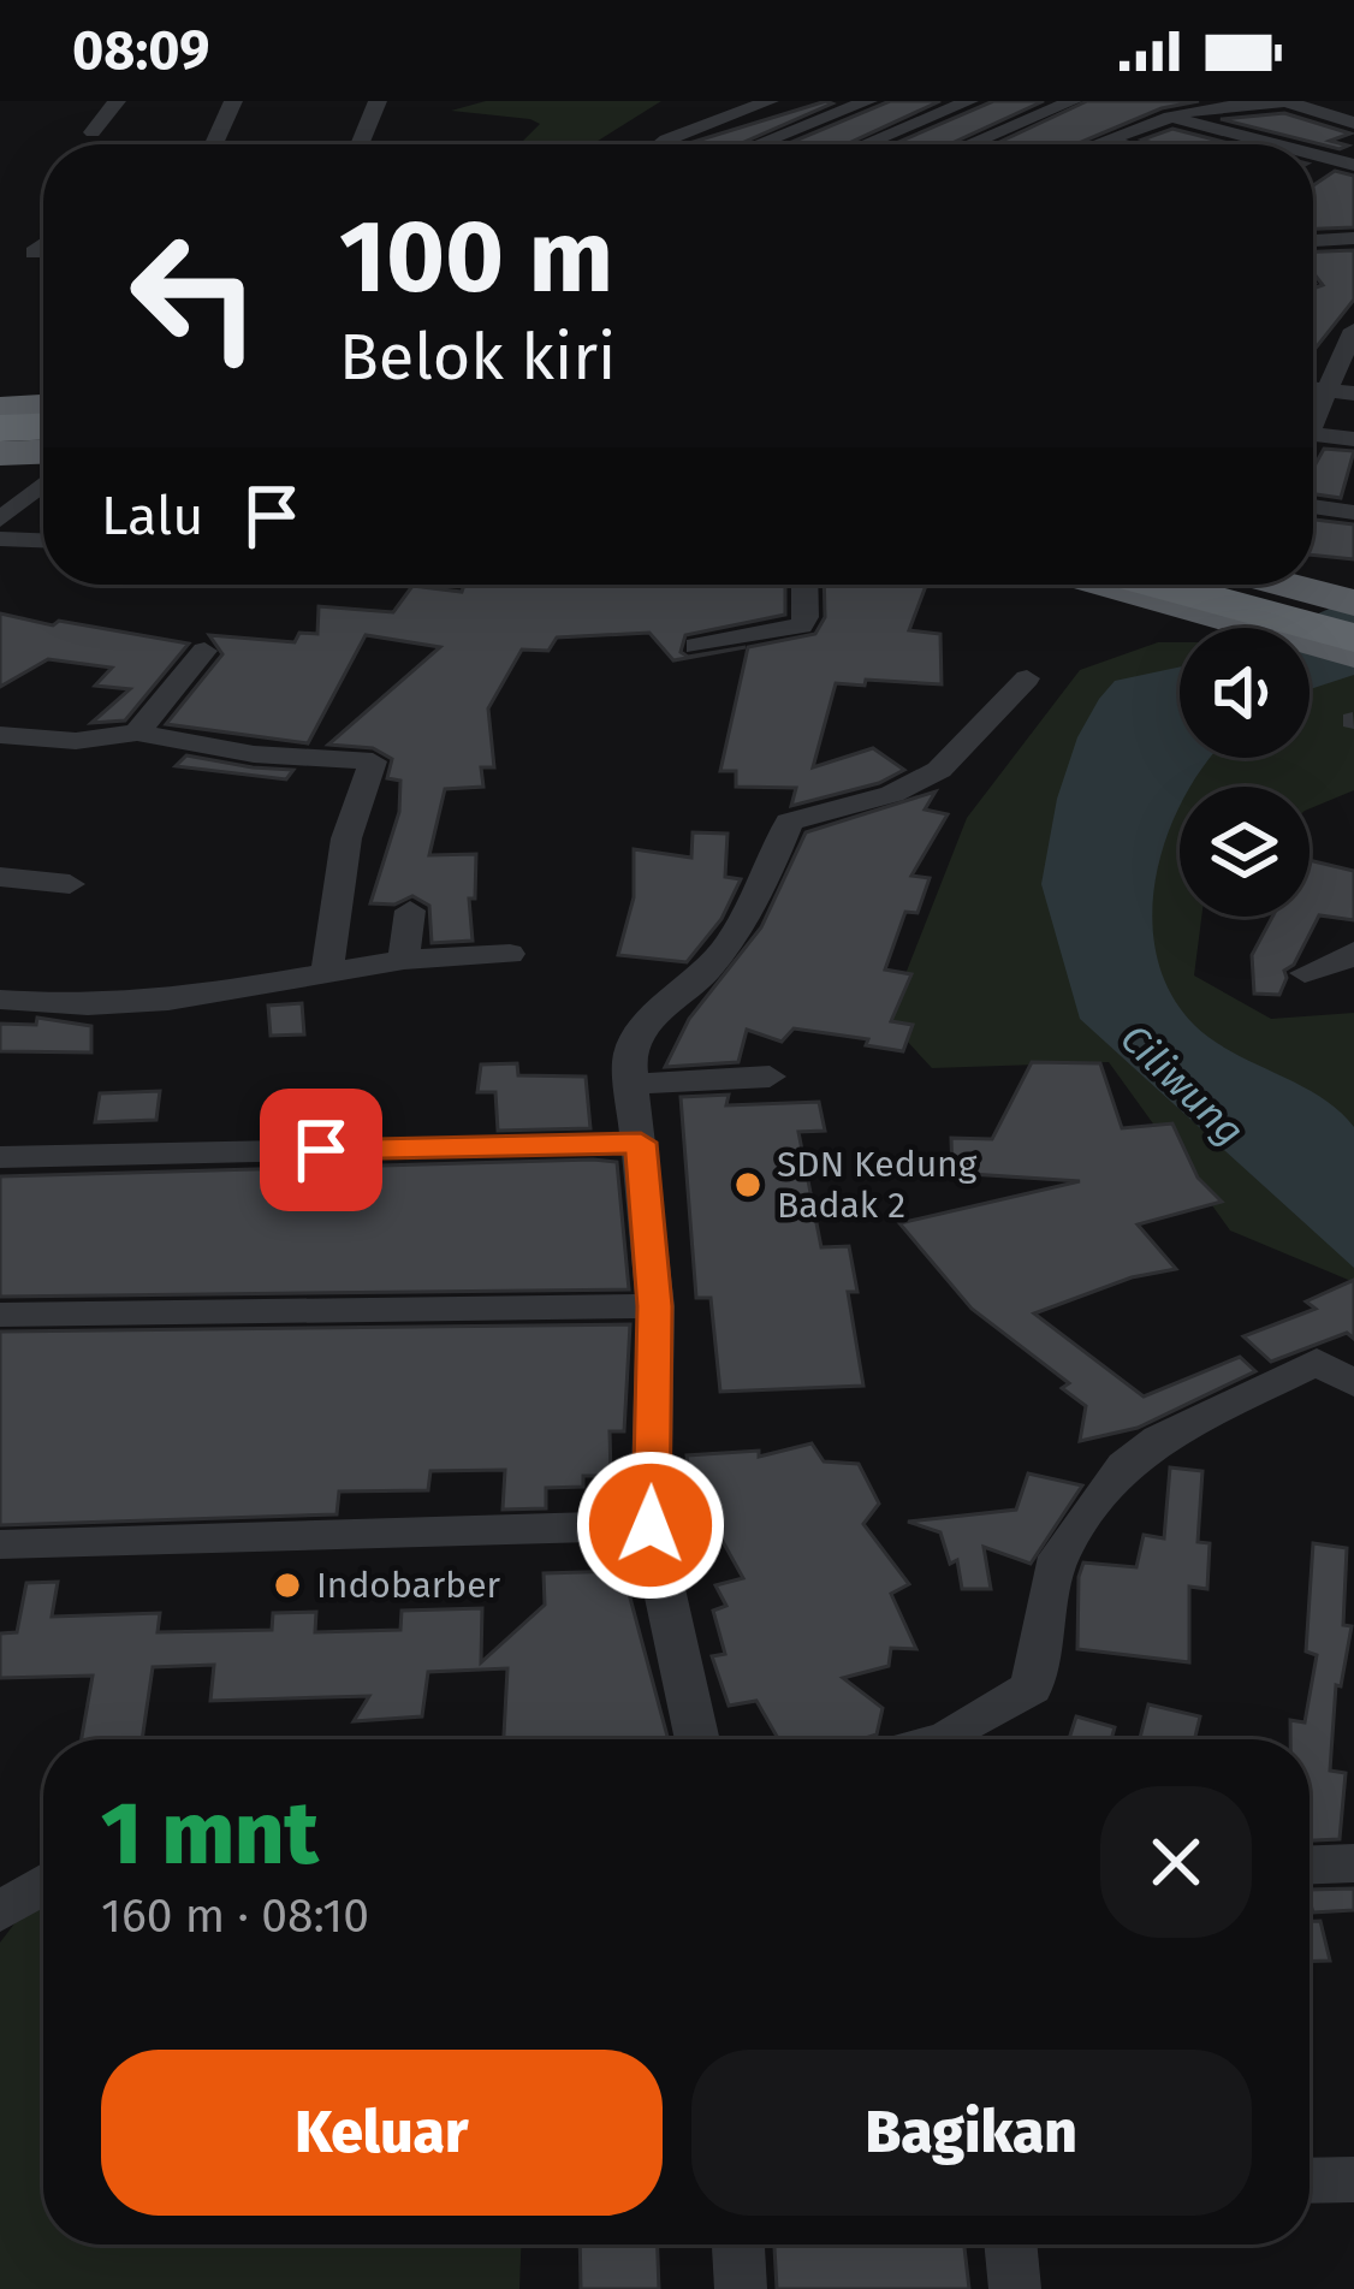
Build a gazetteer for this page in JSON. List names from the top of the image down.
{
  "water": ["Ciliwung"],
  "places": ["SDN Kedung Badak 2", "Indobarber"],
  "page": {
    "status": "08:09",
    "turn": ["100 m", "Belok kiri"],
    "then": "Lalu",
    "heading": ["1 mnt", "160 m · 08:10"],
    "buttons": ["Keluar", "Bagikan"]
  }
}
